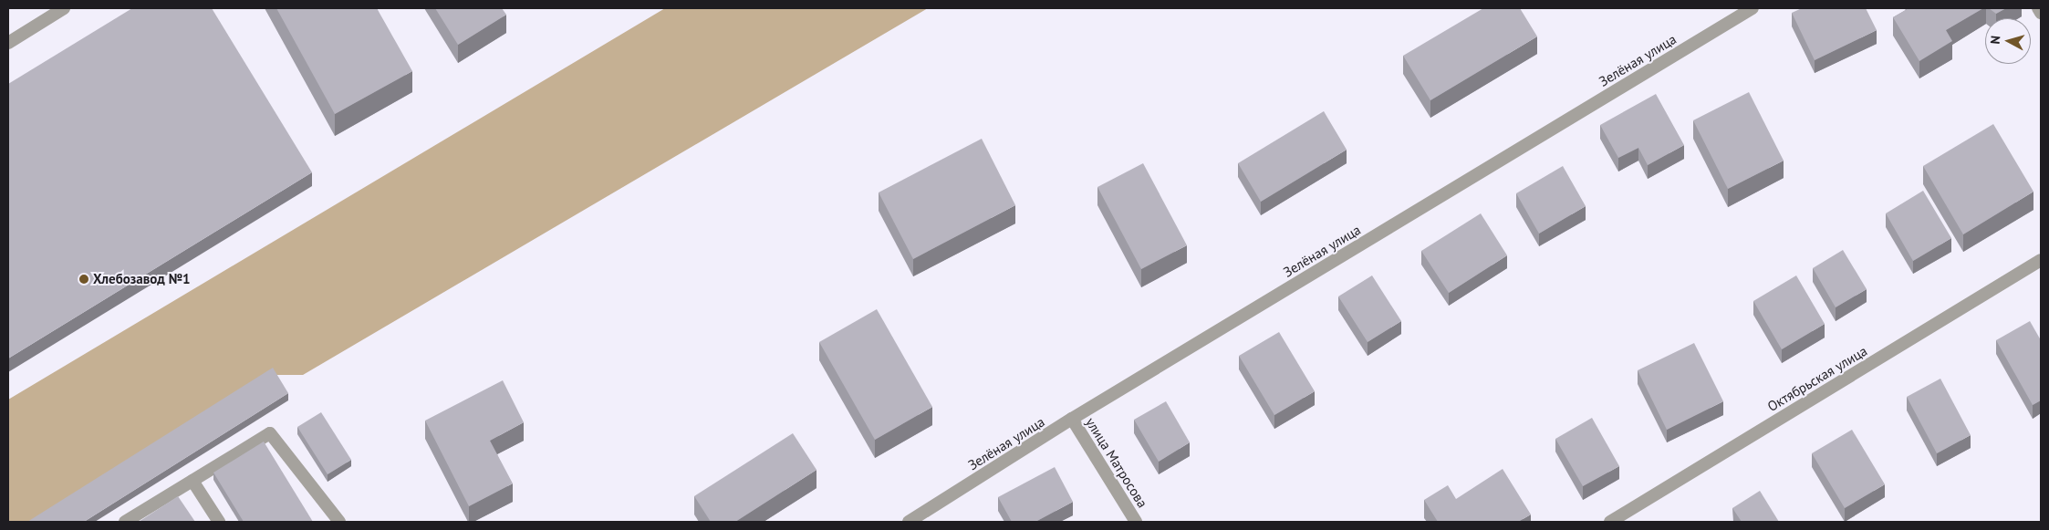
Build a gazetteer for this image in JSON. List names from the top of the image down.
{
  "streets": {
    "street": ["Зелёная улица", "Октябрьская улица", "улица Матросова"]
  },
  "crossings": [
    ["Зелёная улица", "улица Матросова"]
  ],
  "places": ["Хлебозавод №1"],
  "north": "left"
}
